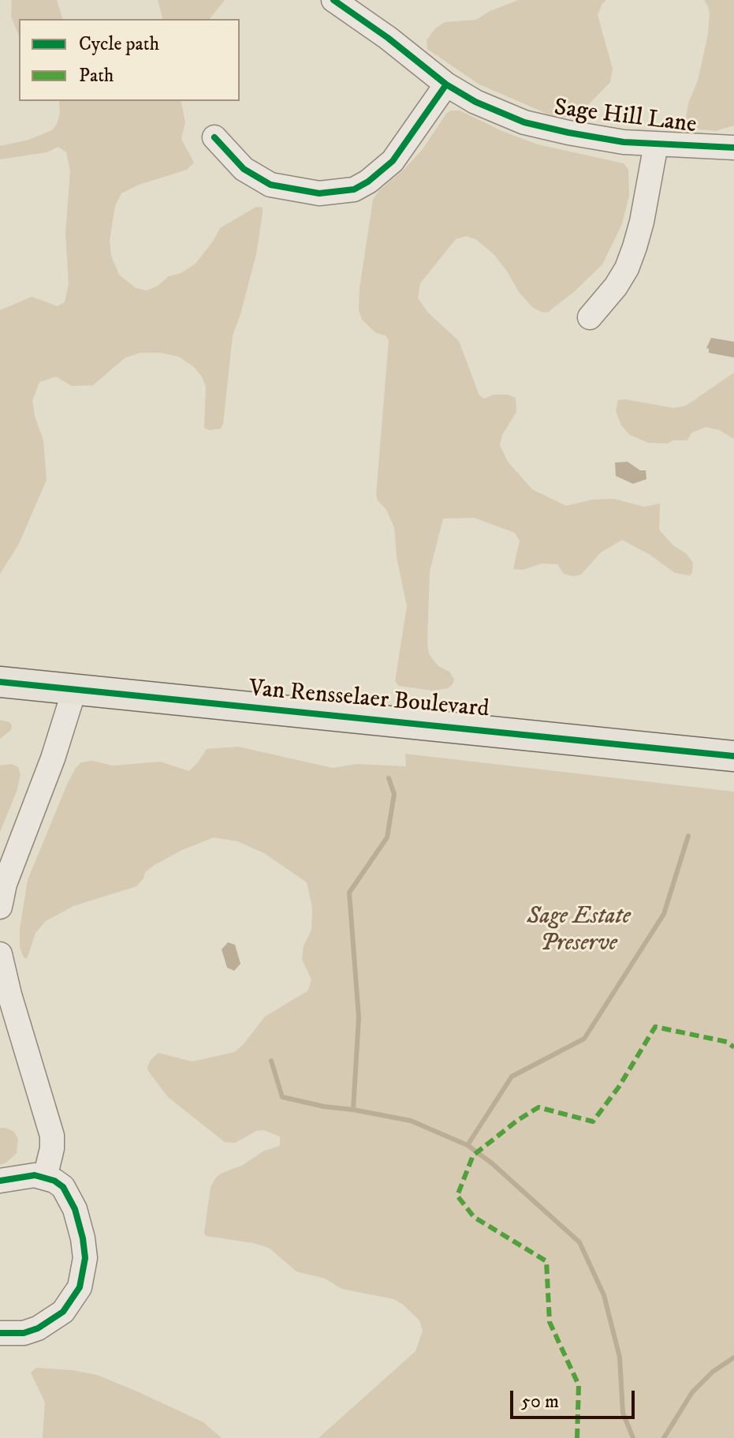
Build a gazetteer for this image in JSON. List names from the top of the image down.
{
  "streets": {
    "main road": ["Van Rensselaer Boulevard"],
    "street": ["Sage Hill Lane"]
  },
  "parks": ["Sage Estate Preserve"],
  "legend": ["Cycle path", "Path"],
  "scale_bar": "50 m"
}
